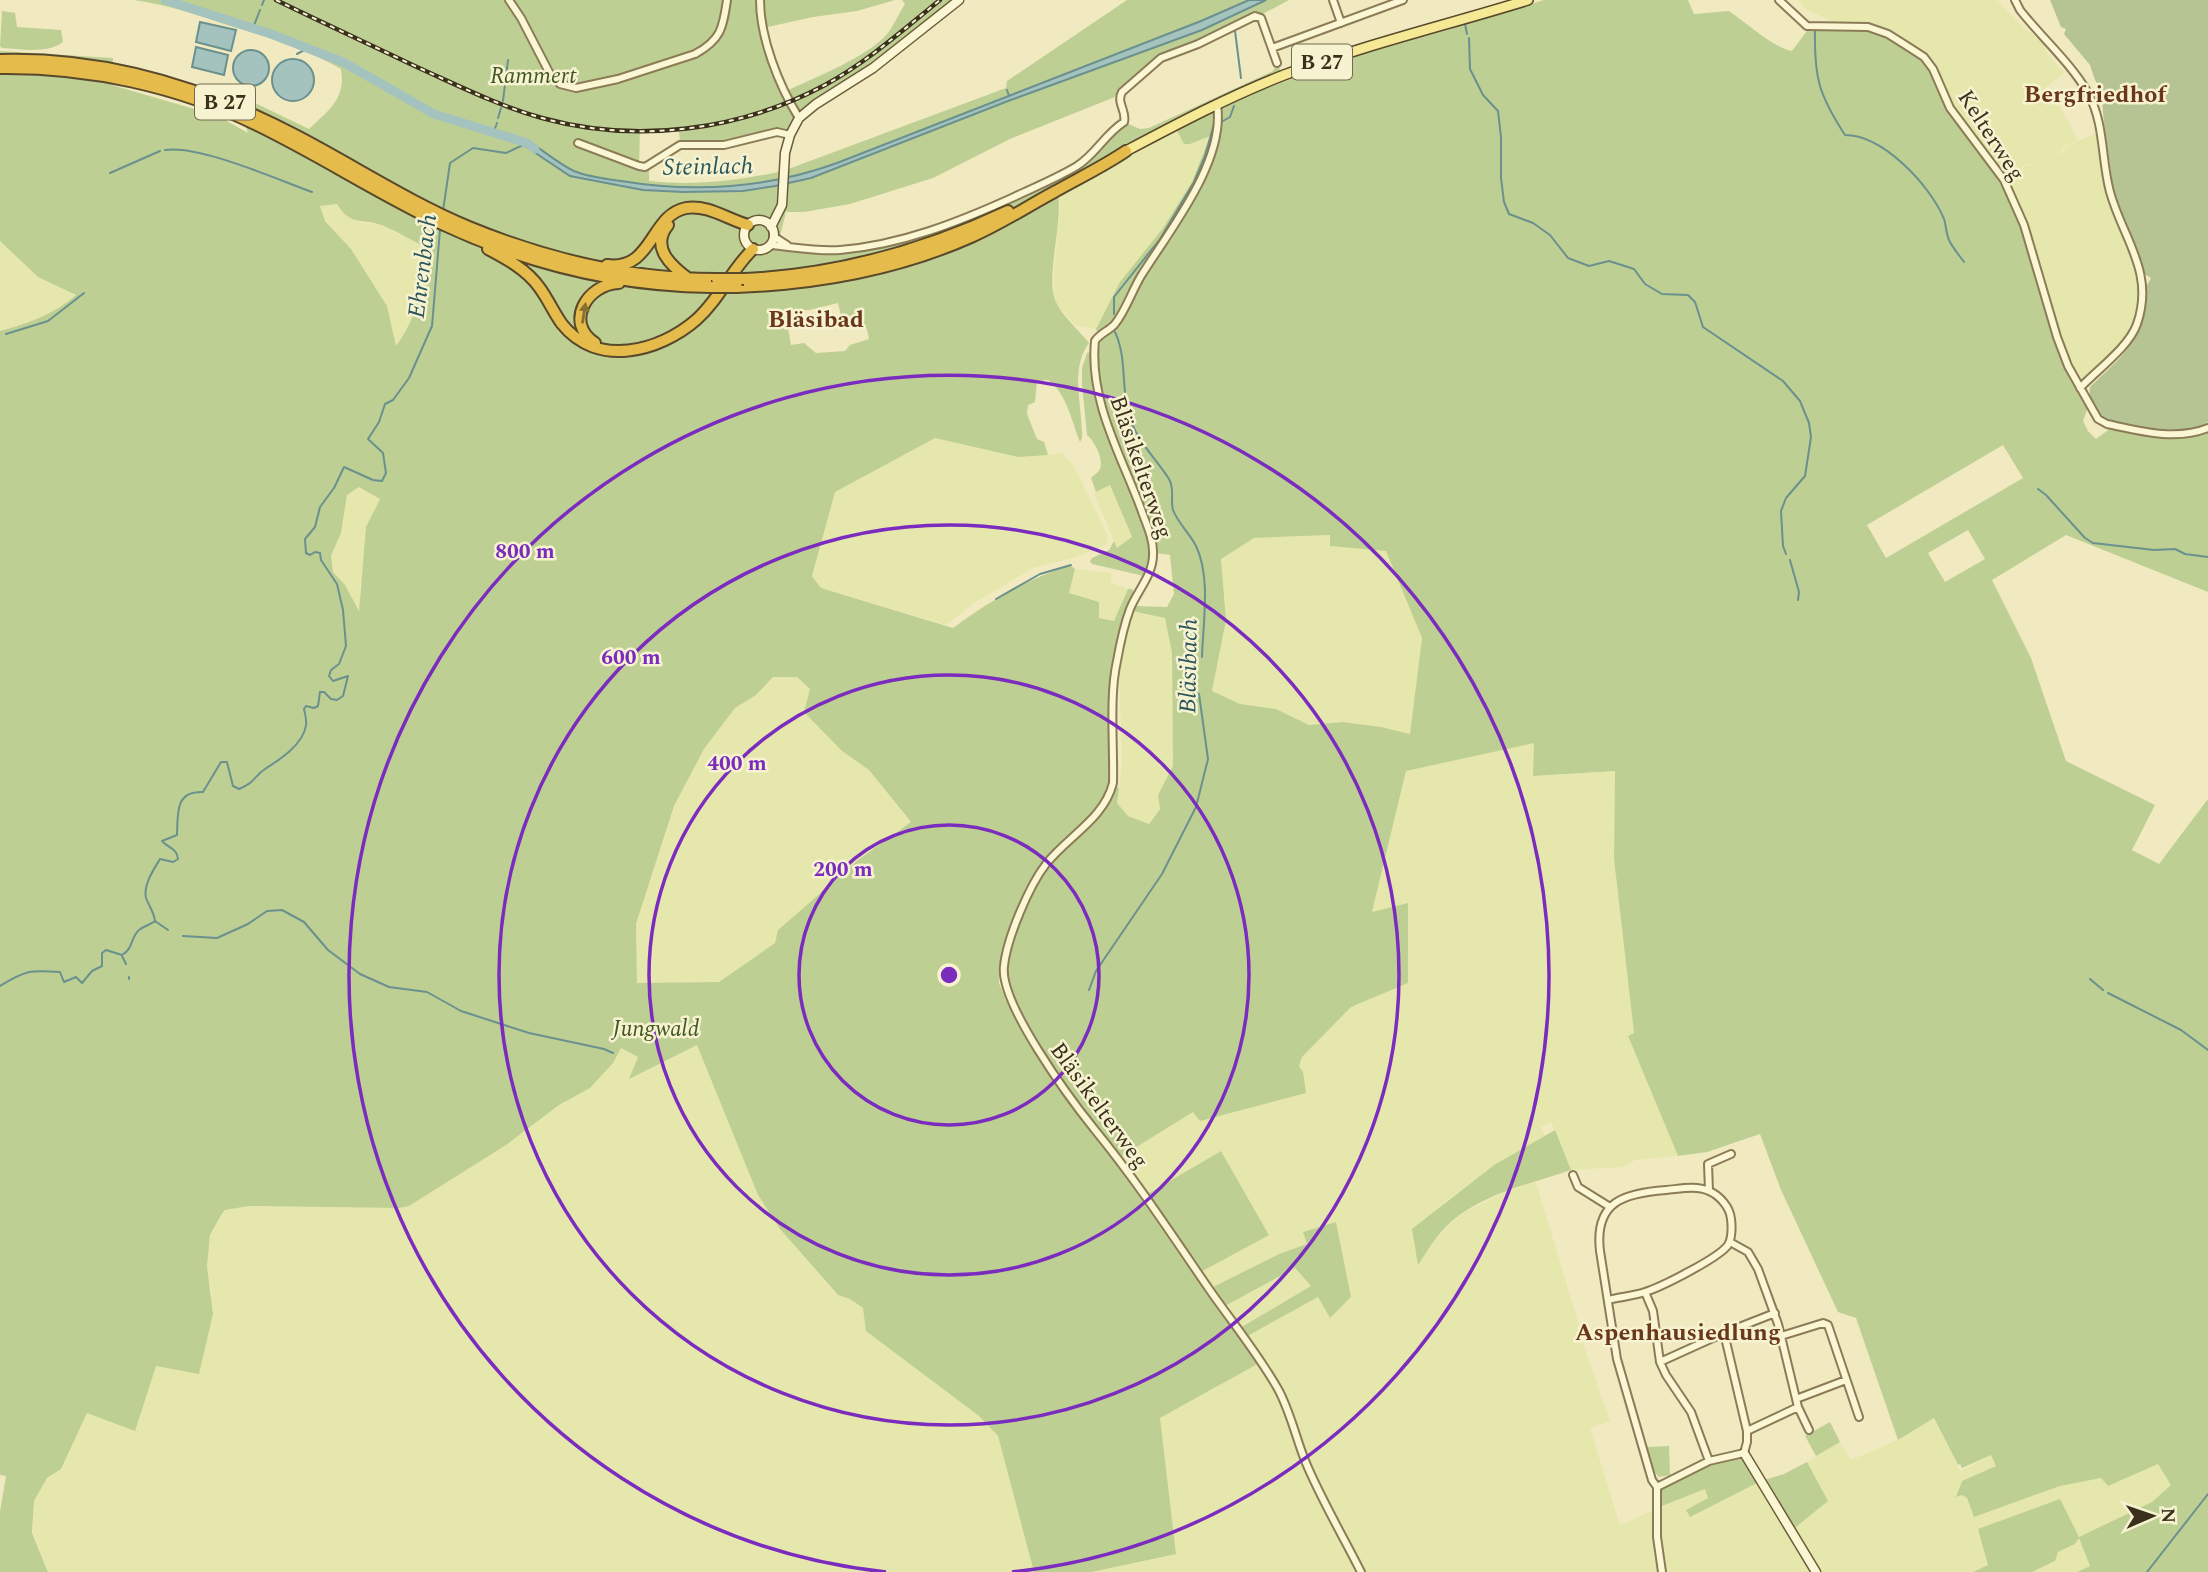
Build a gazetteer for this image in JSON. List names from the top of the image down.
{
  "streets": {
    "highway": ["B 27"],
    "street": ["Kelterweg", "Bläsikelterweg"]
  },
  "crossings": [
    ["B 27", "Bläsikelterweg"]
  ],
  "districts": ["Bergfriedhof", "Bläsibad", "Aspenhausiedlung"],
  "water": ["Steinlach", "Ehrenbach", "Bläsibach"],
  "parks": ["Rammert", "Jungwald"],
  "north": "right",
  "rings": [
    "800 m",
    "600 m",
    "400 m",
    "200 m"
  ]
}
